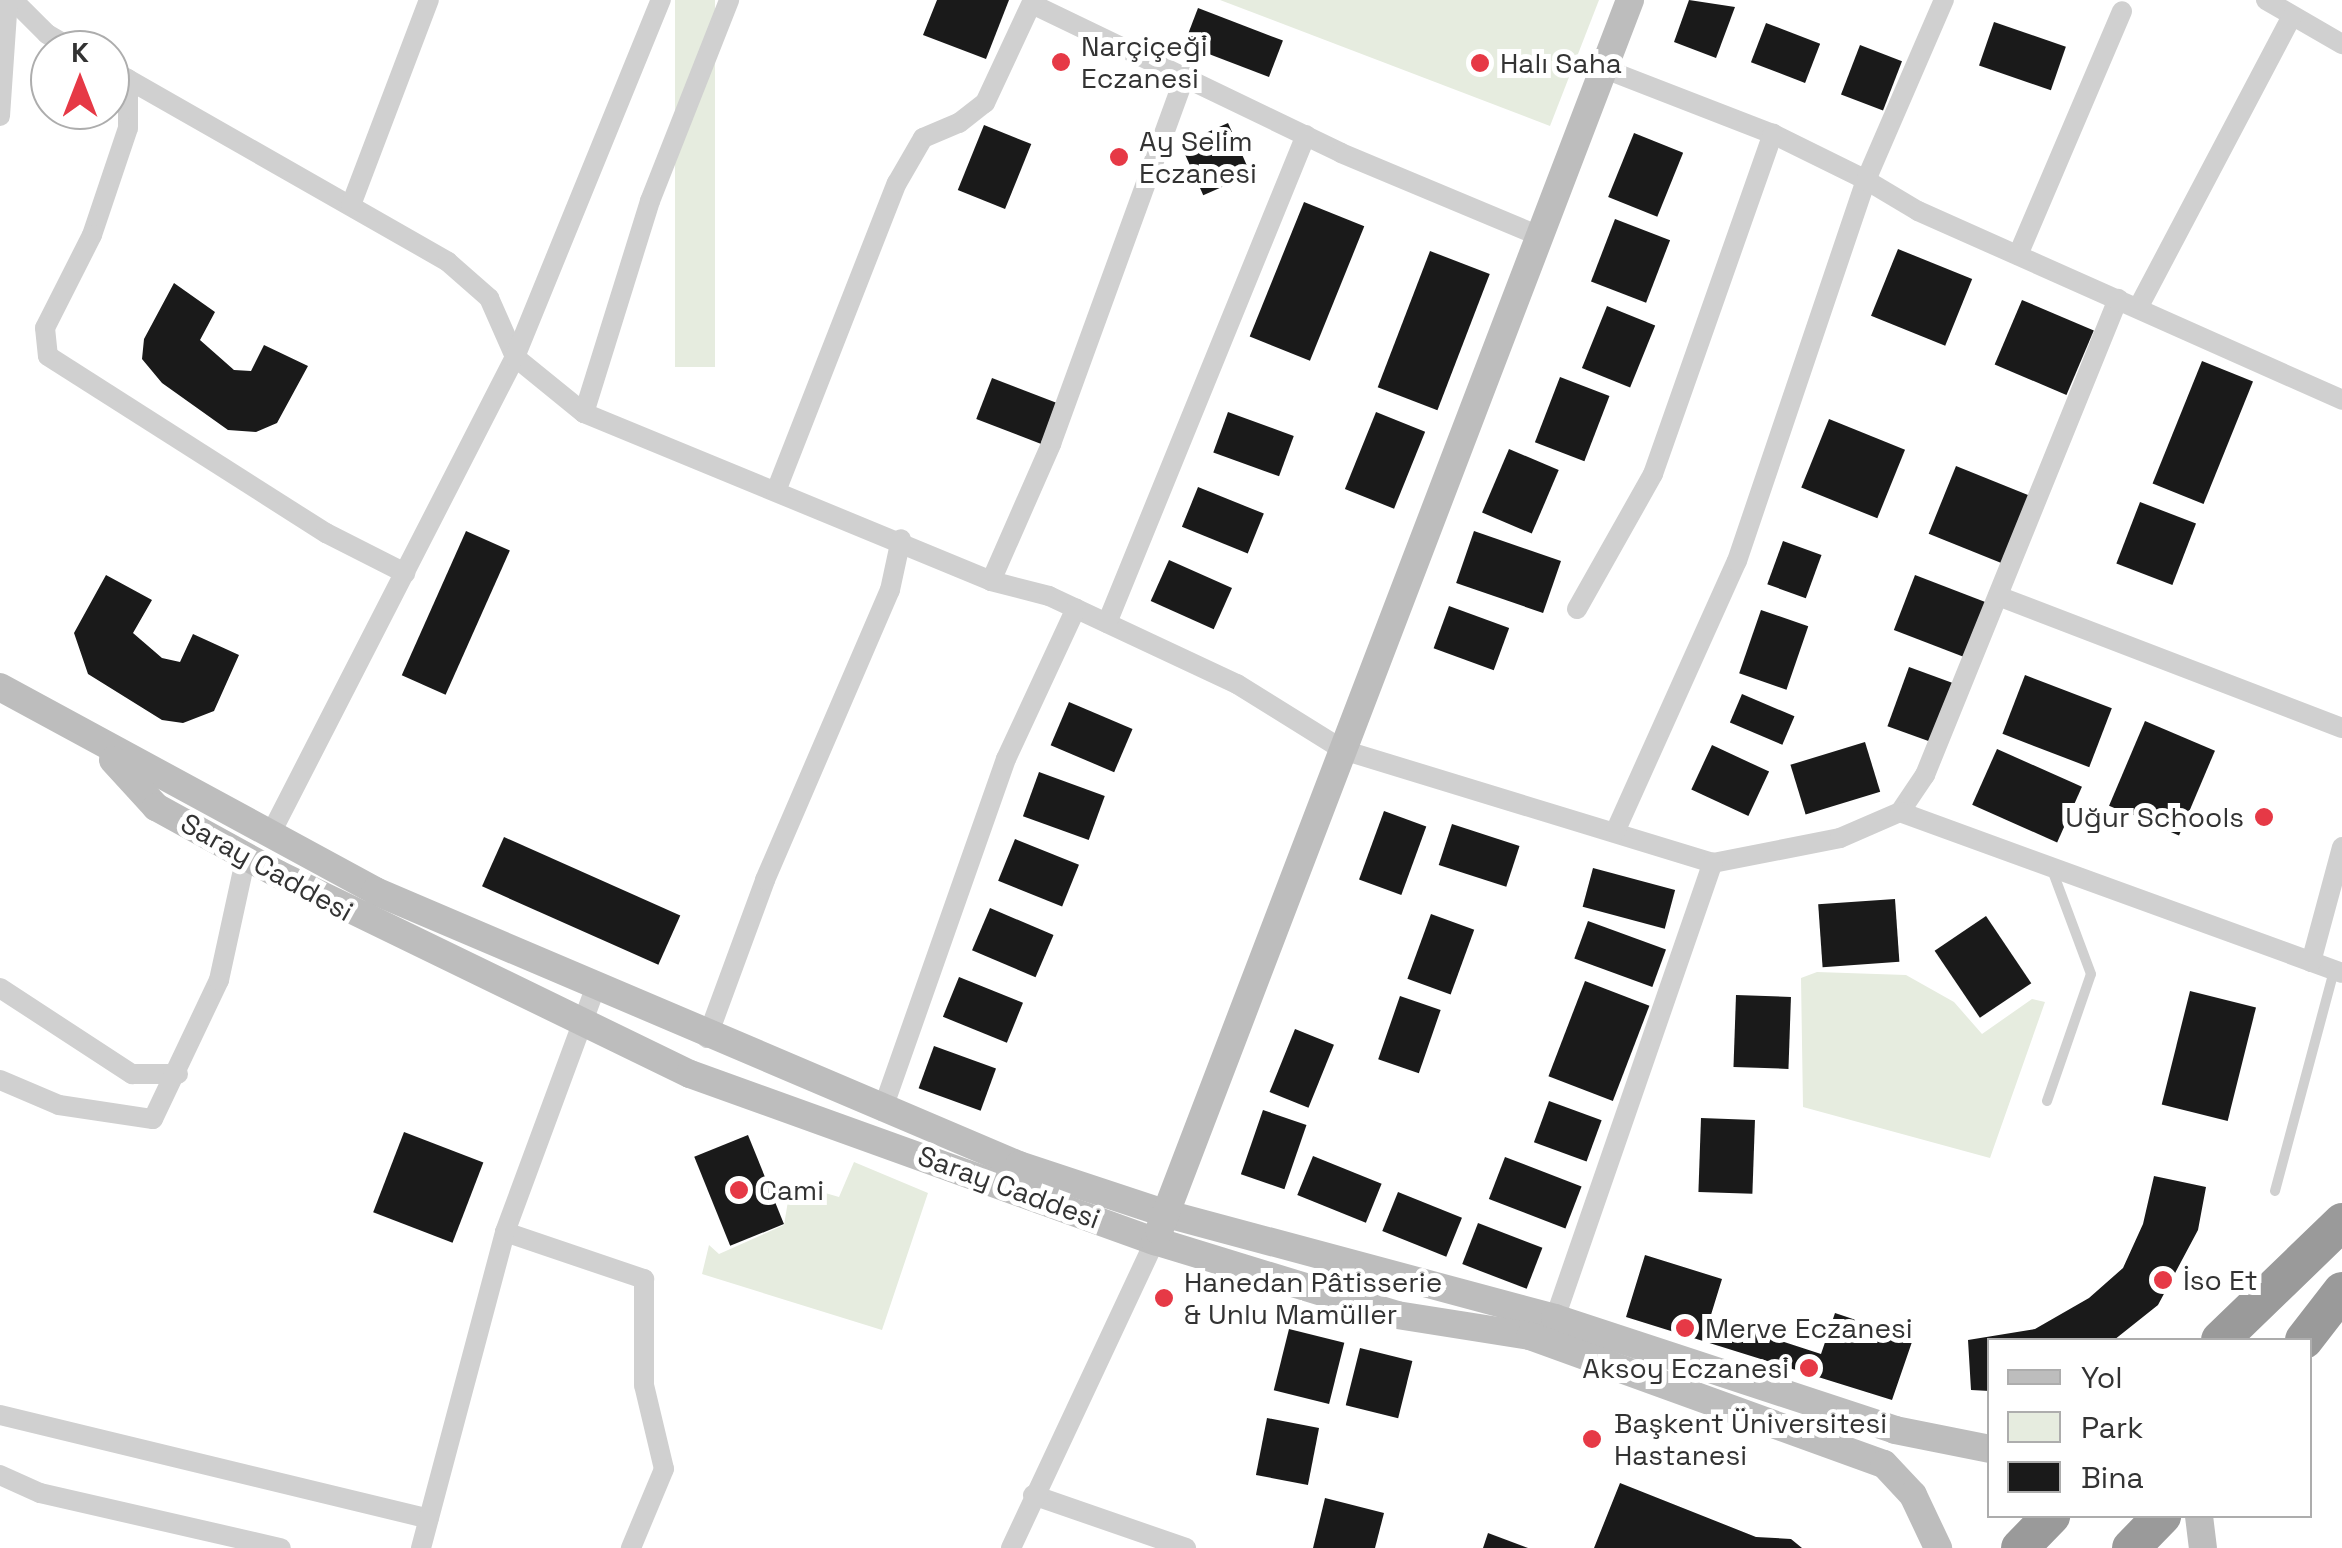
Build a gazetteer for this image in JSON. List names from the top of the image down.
{
  "streets": {
    "street": ["Saray Caddesi"]
  },
  "places": [
    "Narçiçeği Eczanesi",
    "Halı Saha",
    "Ay Selim Eczanesi",
    "Uğur Schools",
    "Cami",
    "İso Et",
    "Hanedan Pâtisserie & Unlu Mamüller",
    "Merve Eczanesi",
    "Aksoy Eczanesi",
    "Başkent Üniversitesi Hastanesi"
  ],
  "legend": ["Yol", "Park", "Bina"],
  "north": "top"
}
